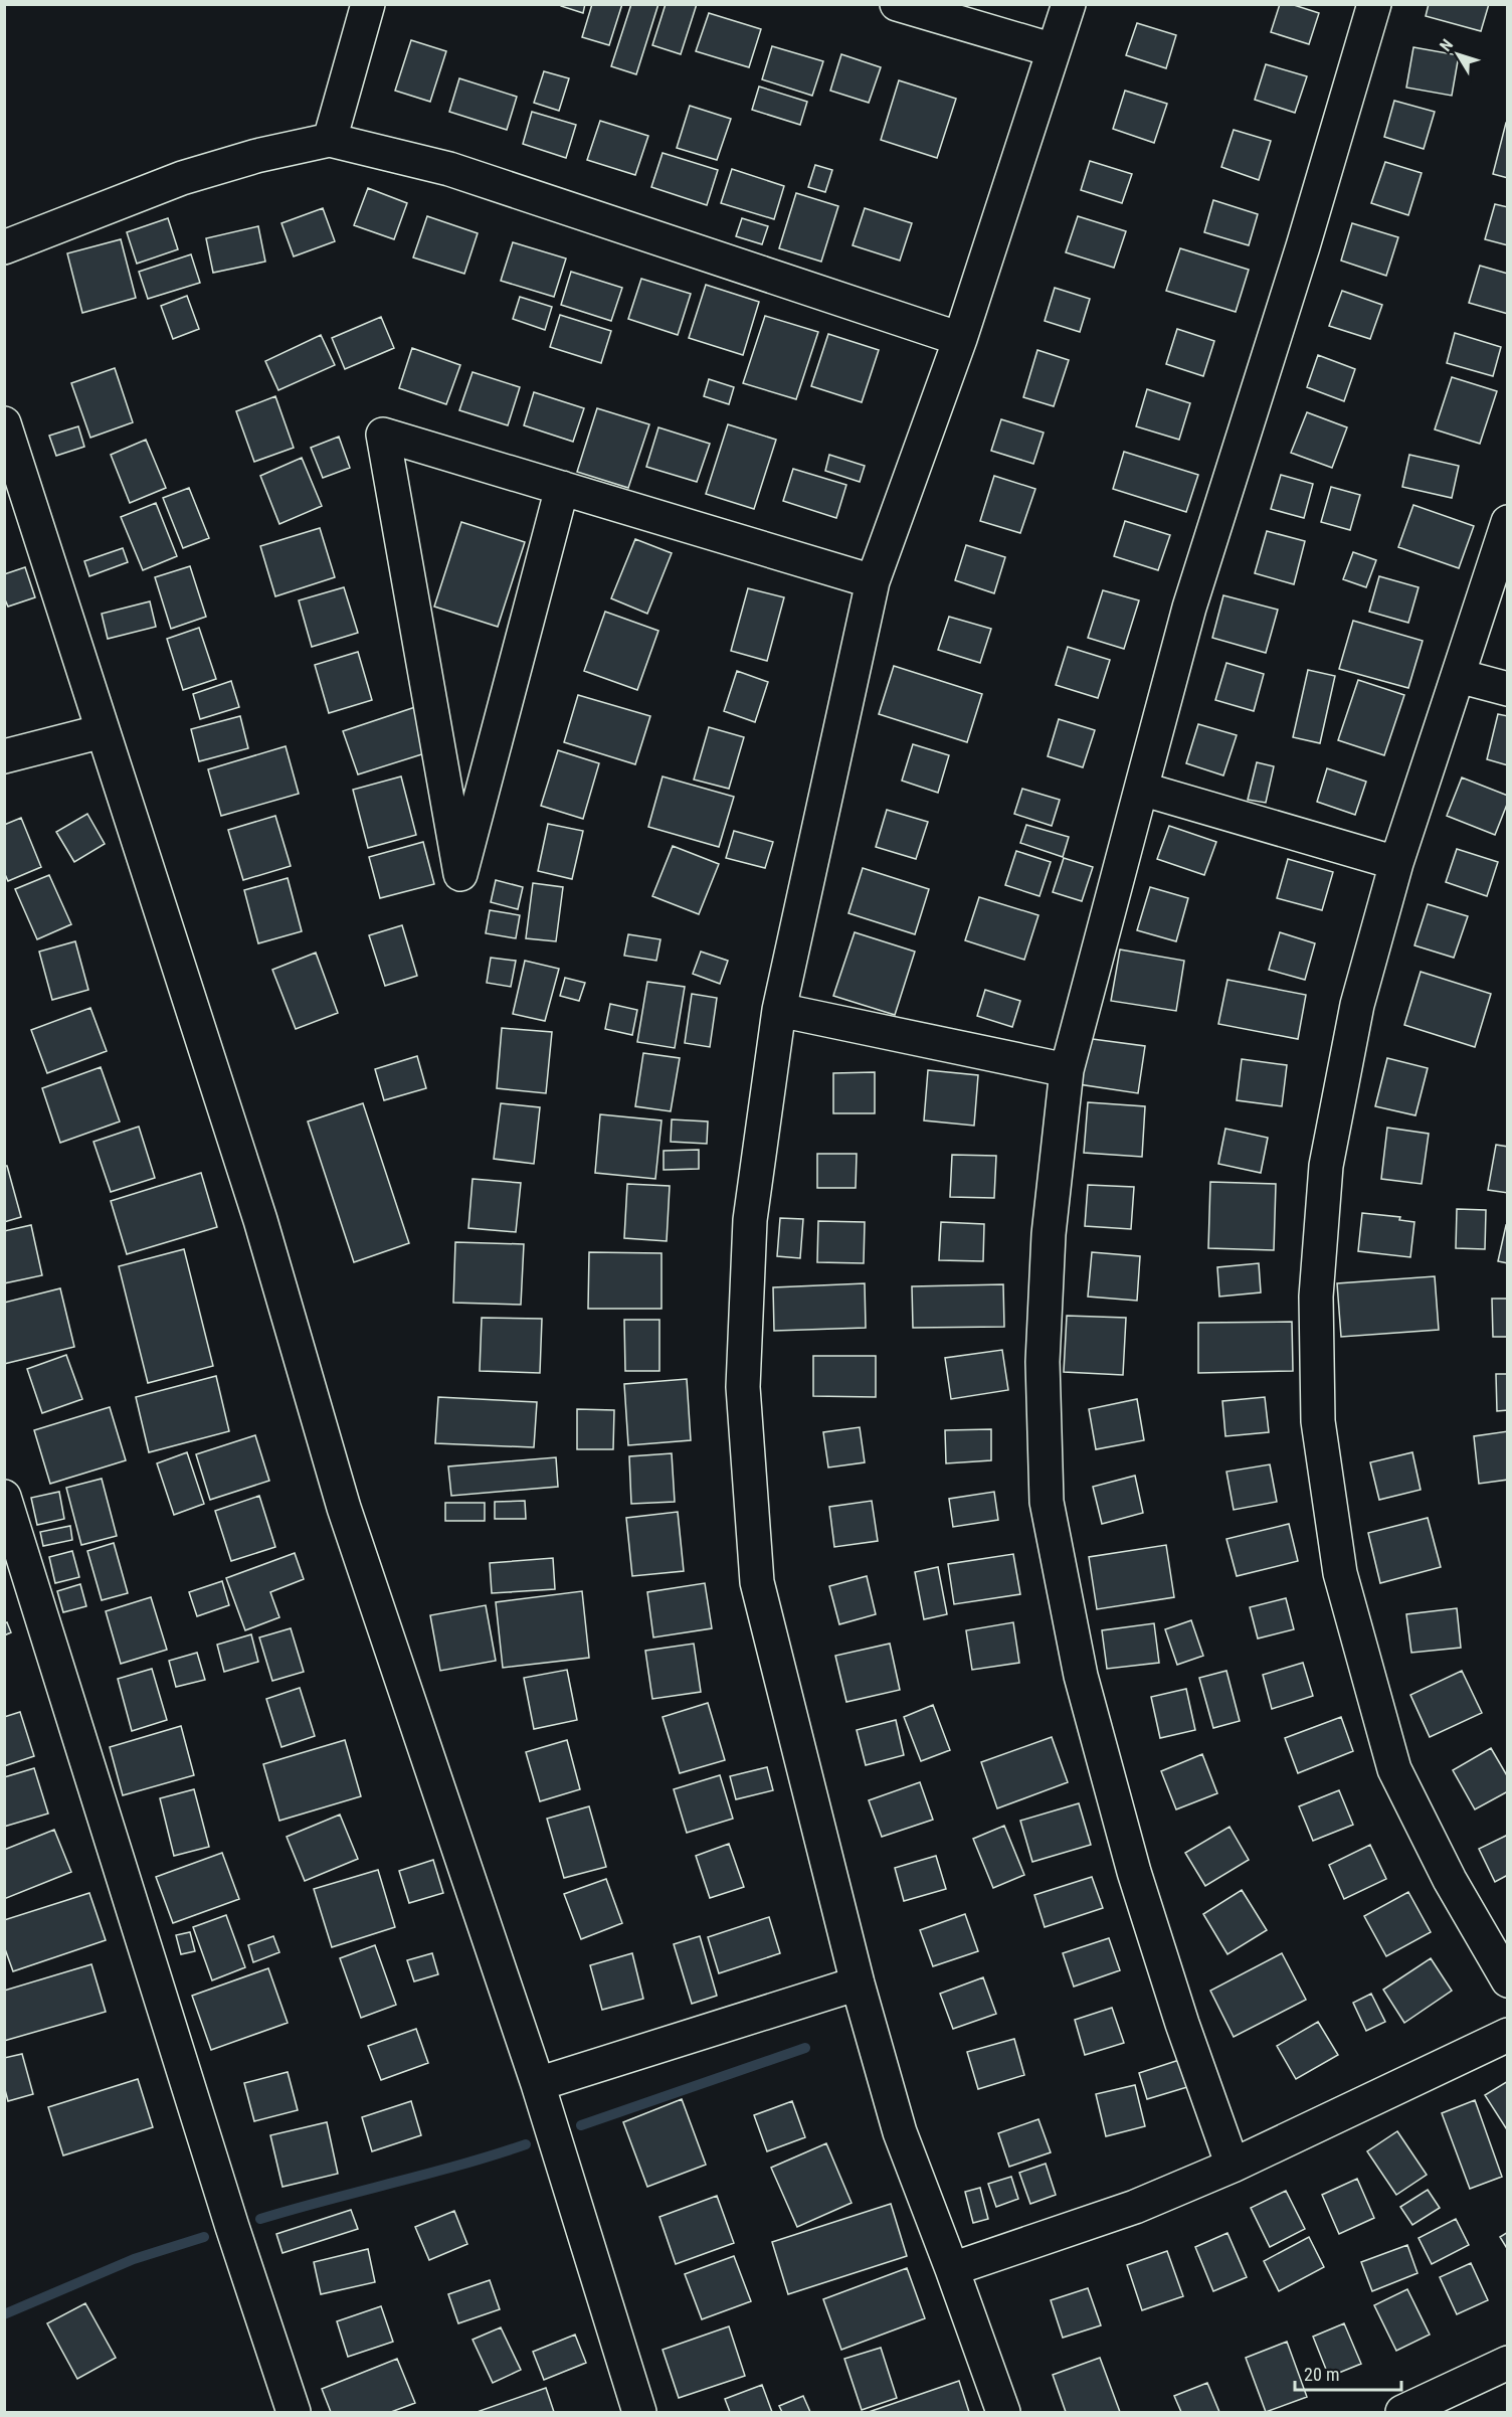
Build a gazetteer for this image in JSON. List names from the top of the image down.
{
  "scale_bar": "20 m",
  "north": "top left"
}
